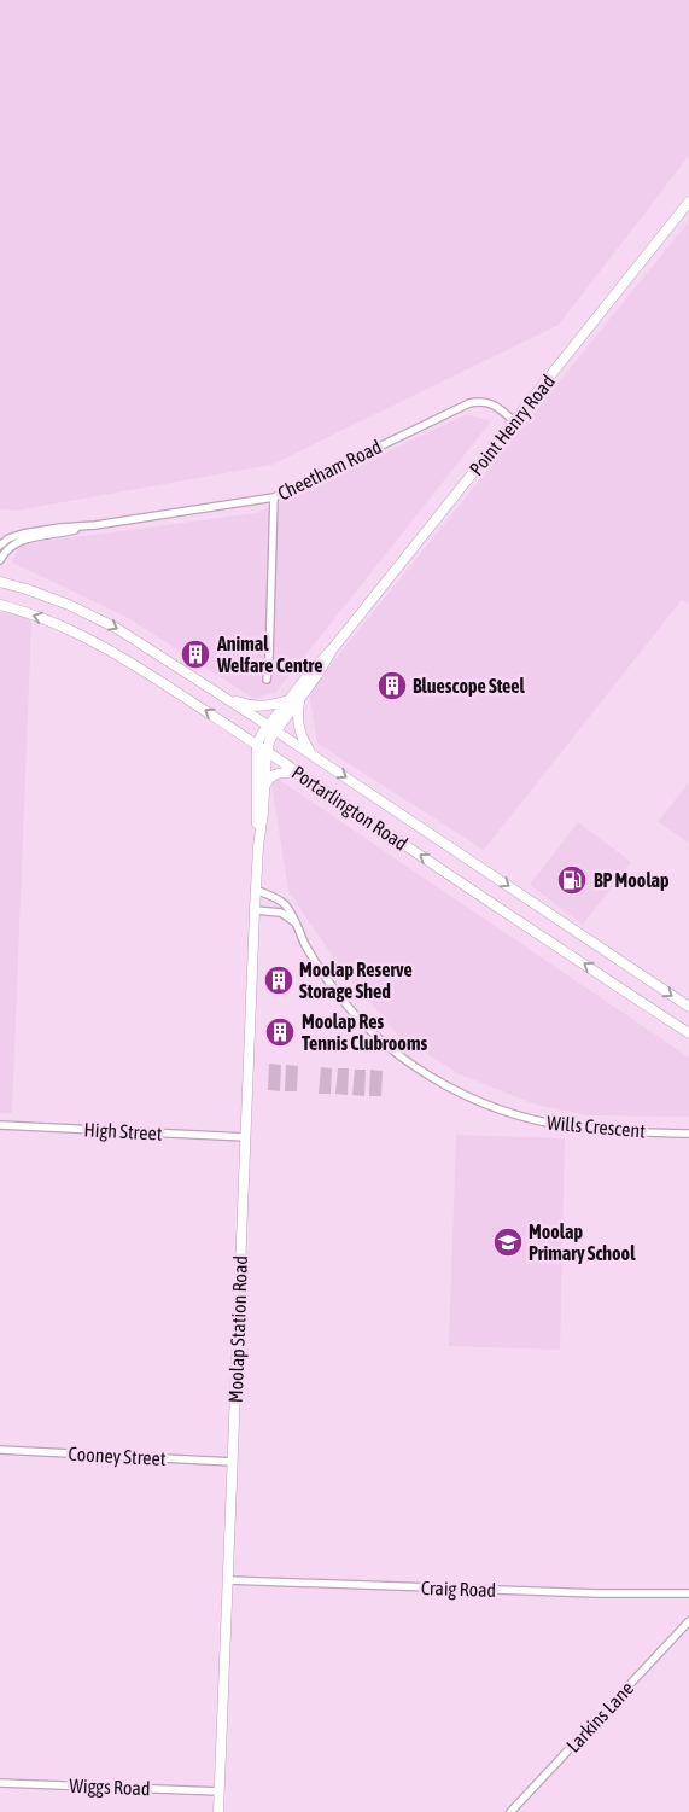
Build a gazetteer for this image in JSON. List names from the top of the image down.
{
  "streets": {
    "street": [
      "Point Henry Road",
      "Cheetham Road",
      "Portarlington Road",
      "Wills Crescent",
      "High Street",
      "Moolap Station Road",
      "Cooney Street",
      "Craig Road",
      "Larkins Lane",
      "Wiggs Road"
    ]
  },
  "crossings": [
    ["Point Henry Road", "Cheetham Road"],
    ["Point Henry Road", "Portarlington Road"],
    ["Point Henry Road", "Moolap Station Road"],
    ["Portarlington Road", "Moolap Station Road"],
    ["Wills Crescent", "Moolap Station Road"],
    ["High Street", "Moolap Station Road"],
    ["Moolap Station Road", "Cooney Street"],
    ["Moolap Station Road", "Craig Road"],
    ["Moolap Station Road", "Wiggs Road"]
  ],
  "places": {
    "building": [
      "Animal Welfare Centre",
      "Bluescope Steel",
      "Moolap Reserve Storage Shed",
      "Moolap Res Tennis Clubrooms"
    ],
    "fuel station": ["BP Moolap"],
    "school or university": ["Moolap Primary School"]
  }
}
